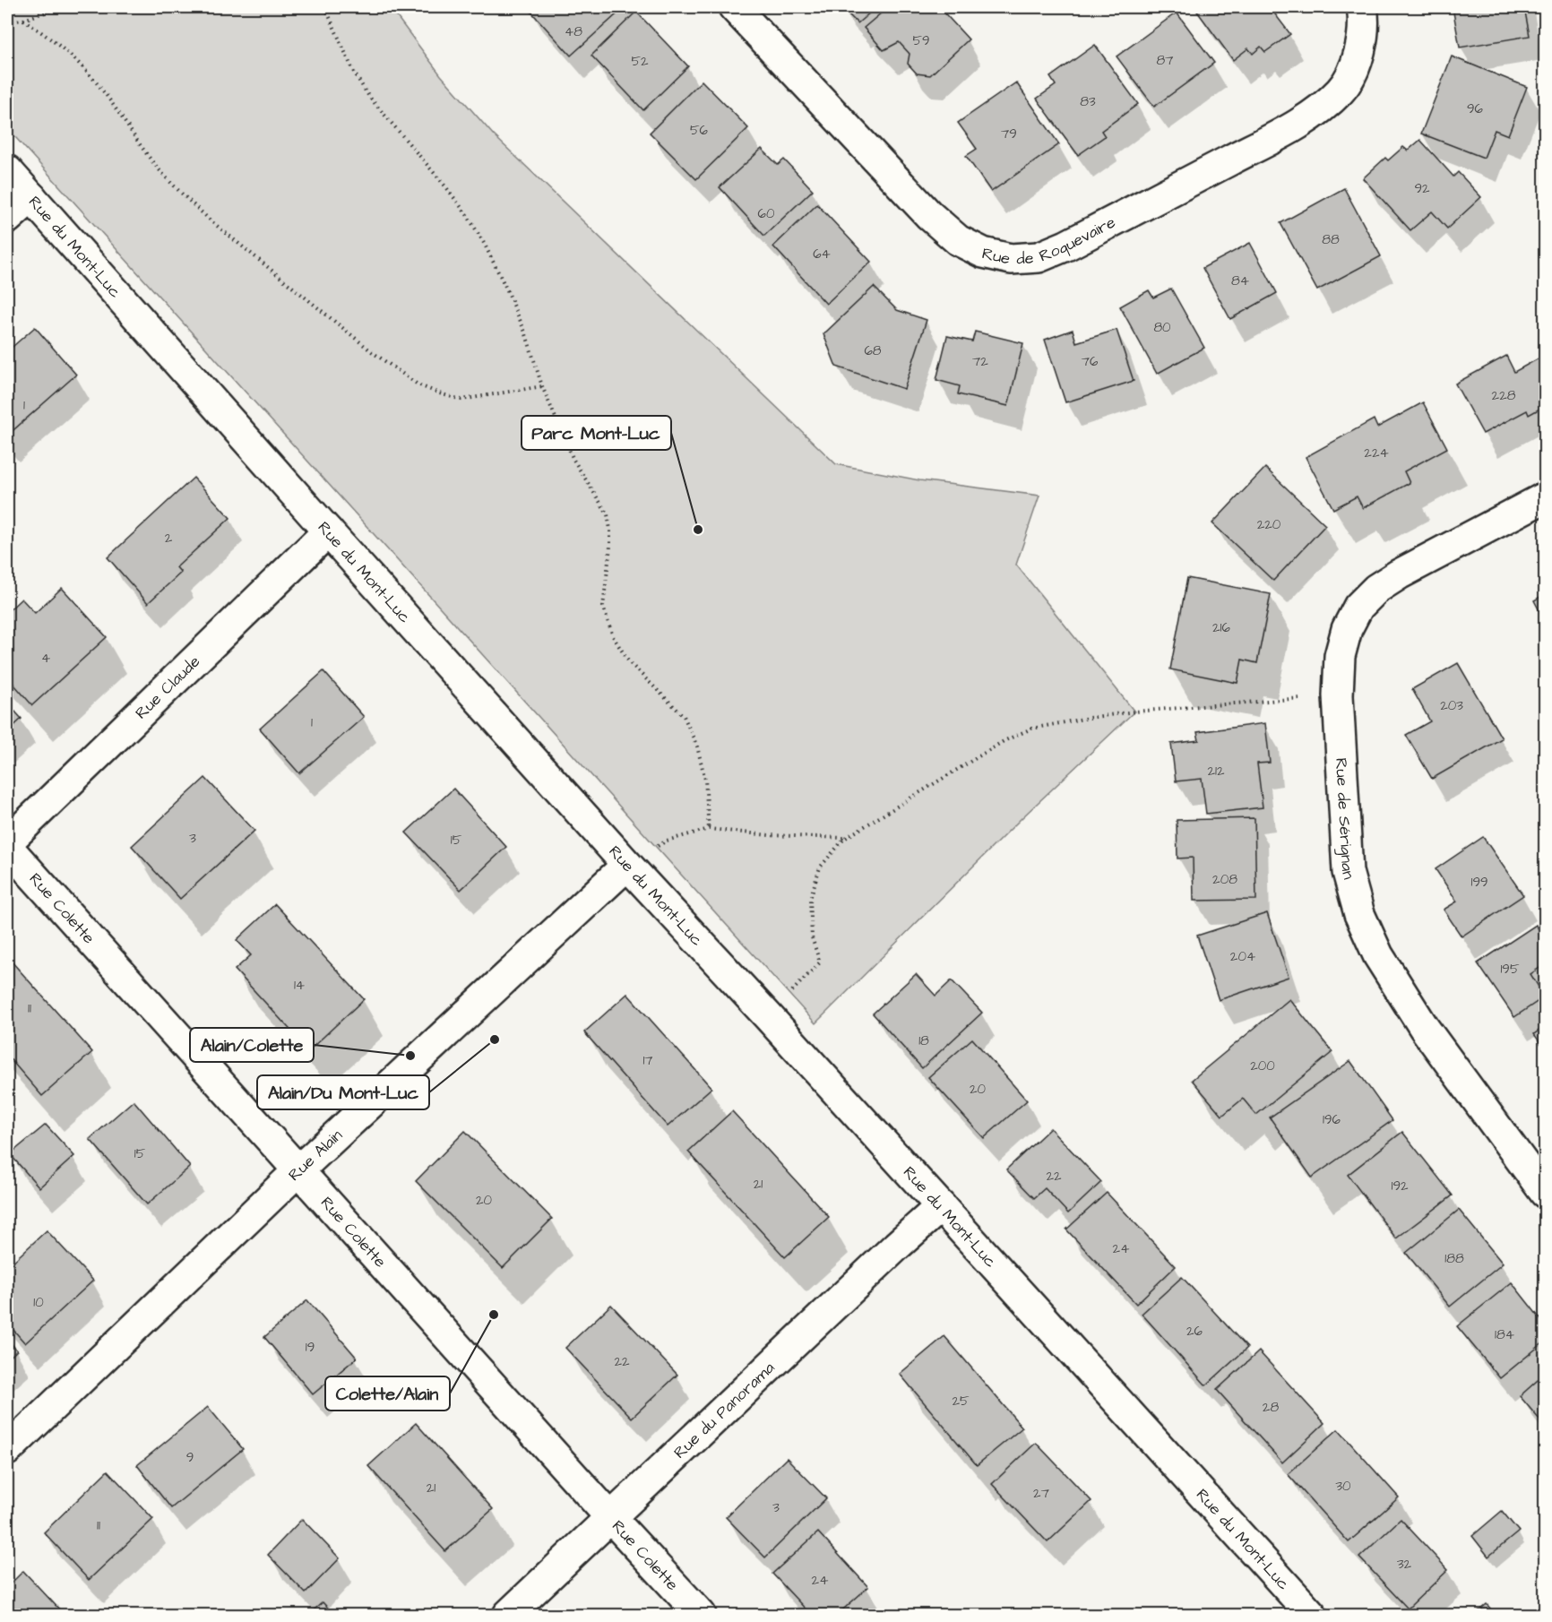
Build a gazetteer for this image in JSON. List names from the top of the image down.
{
  "streets": {
    "street": [
      "Rue de Roquevaire",
      "Rue du Mont-Luc",
      "Rue Claude",
      "Rue de Sérignan",
      "Rue Colette",
      "Rue Alain",
      "Rue du Panorama"
    ]
  },
  "crossings": [
    ["Rue du Mont-Luc", "Rue Claude"],
    ["Rue du Mont-Luc", "Rue Alain"],
    ["Rue du Mont-Luc", "Rue du Panorama"],
    ["Rue Colette", "Rue Alain"],
    ["Rue Colette", "Rue du Panorama"]
  ],
  "places": [
    "Parc Mont-Luc",
    "Alain/Du Mont-Luc",
    "Alain/Colette",
    "Colette/Alain"
  ],
  "house_numbers": [
    "48",
    "59",
    "87",
    "52",
    "83",
    "96",
    "56",
    "79",
    "92",
    "60",
    "88",
    "64",
    "84",
    "80",
    "68",
    "72",
    "76",
    "228",
    "1",
    "224",
    "220",
    "2",
    "216",
    "4",
    "203",
    "1",
    "212",
    "3",
    "15",
    "208",
    "199",
    "204",
    "195",
    "14",
    "11",
    "18",
    "17",
    "200",
    "20",
    "196",
    "15",
    "22",
    "21",
    "192",
    "20",
    "24",
    "188",
    "10",
    "26",
    "184",
    "19",
    "22",
    "25",
    "28",
    "9",
    "30",
    "21",
    "27",
    "3",
    "11",
    "32",
    "24"
  ]
}
